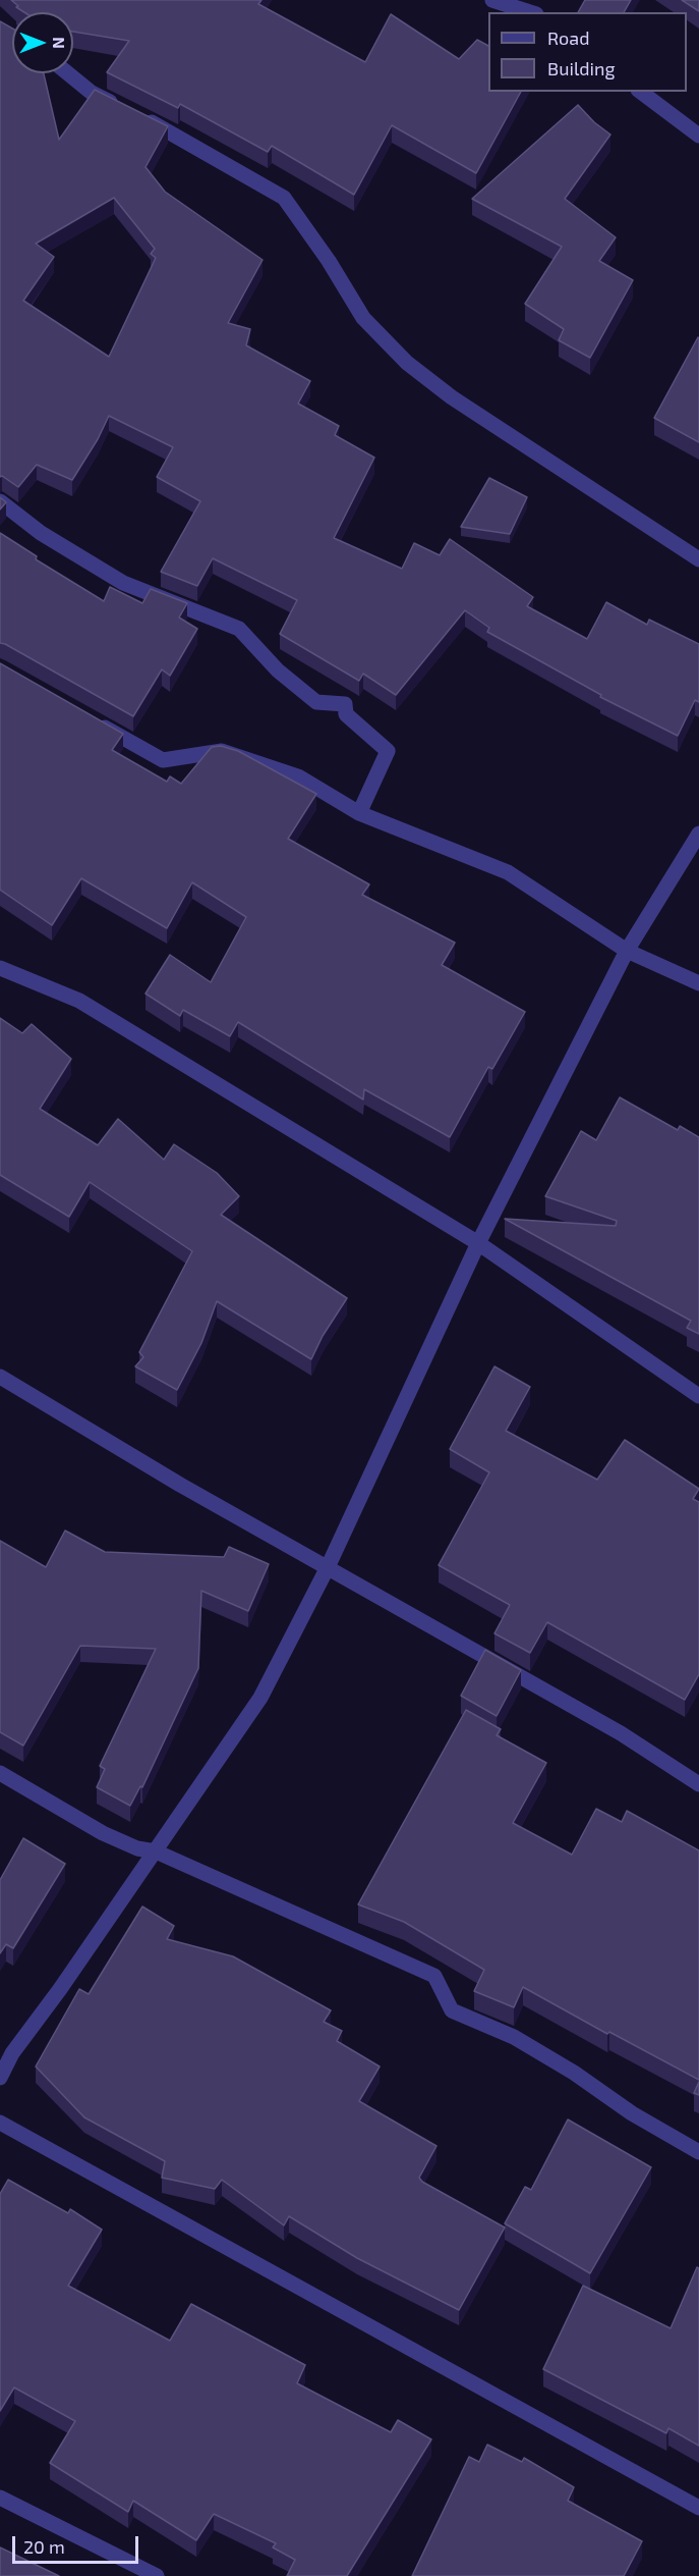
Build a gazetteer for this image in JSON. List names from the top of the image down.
{
  "legend": ["Road", "Building"],
  "scale_bar": "20 m",
  "north": "right"
}
